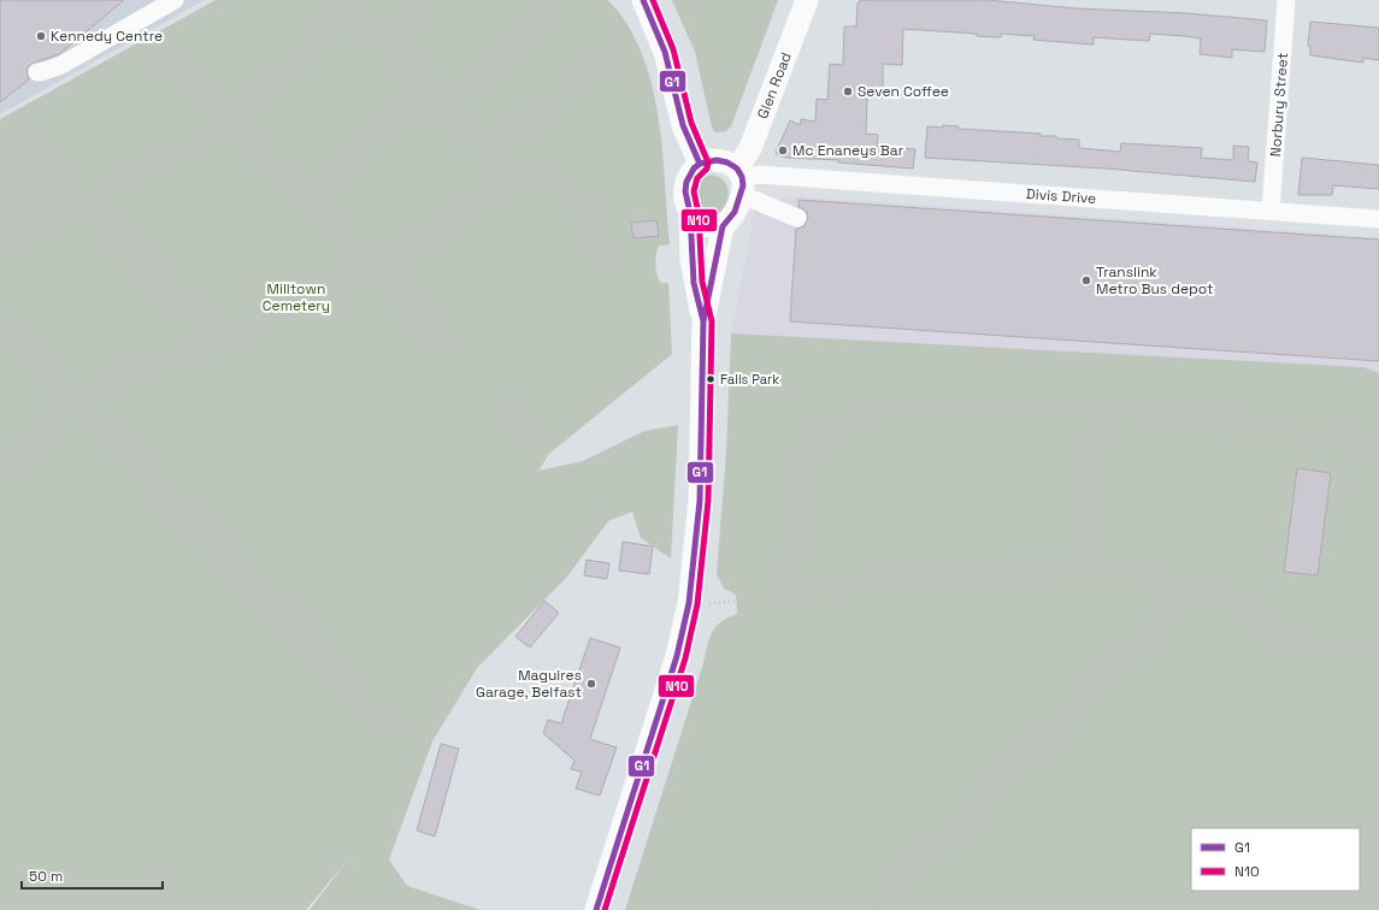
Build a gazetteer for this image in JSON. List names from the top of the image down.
{
  "streets": {
    "main road": ["Glen Road"],
    "street": ["Norbury Street", "Divis Drive"]
  },
  "crossings": [
    ["Glen Road", "Divis Drive"],
    ["Norbury Street", "Divis Drive"]
  ],
  "parks": ["Milltown Cemetery"],
  "places": [
    "Kennedy Centre",
    "Seven Coffee",
    "Mc Enaneys Bar",
    "Translink Metro Bus depot",
    "Falls Park",
    "Maguires Garage, Belfast"
  ],
  "lines": ["transit line G1", "transit line N10"],
  "legend": ["G1", "N10"],
  "scale_bar": "50 m"
}
